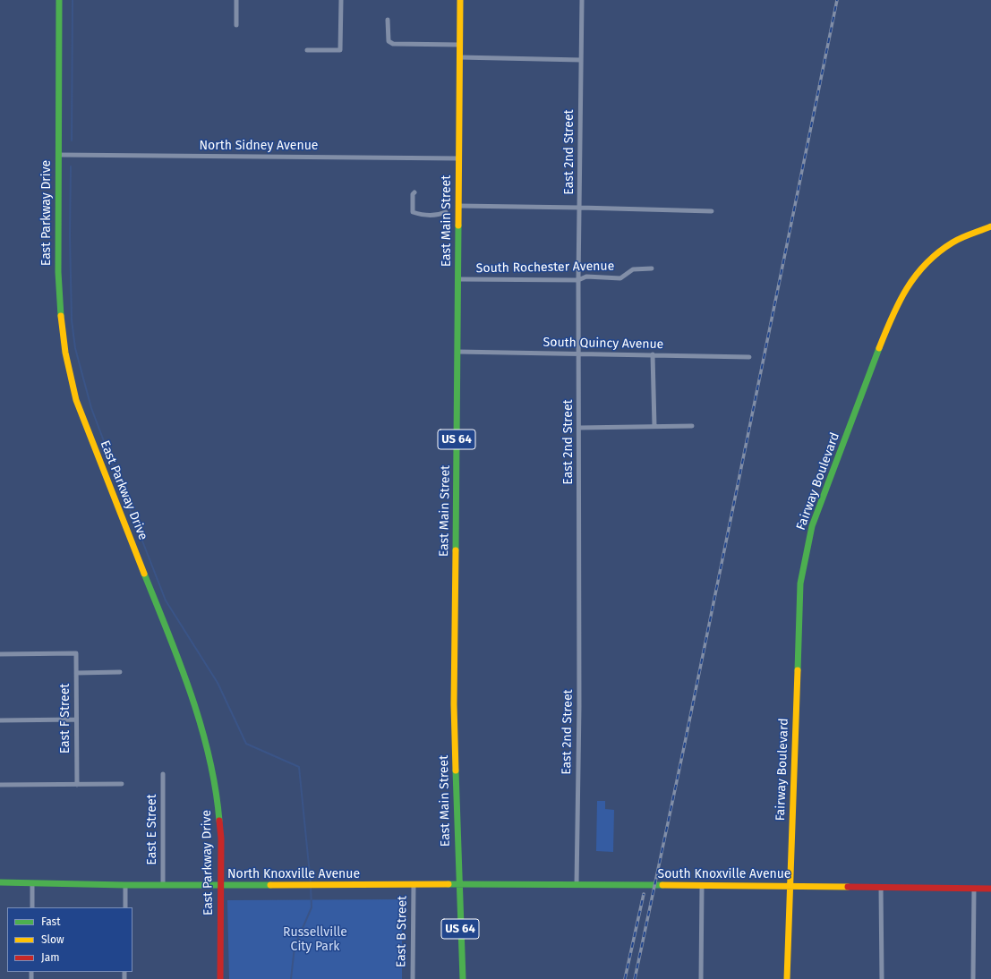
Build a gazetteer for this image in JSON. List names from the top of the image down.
{
  "streets": {
    "main road": [
      "East Parkway Drive",
      "East Main Street",
      "US 64",
      "Fairway Boulevard",
      "North Knoxville Avenue",
      "South Knoxville Avenue"
    ],
    "street": [
      "North Sidney Avenue",
      "East 2nd Street",
      "South Rochester Avenue",
      "South Quincy Avenue",
      "East F Street",
      "East E Street",
      "East B Street"
    ]
  },
  "crossings": [
    ["North Sidney Avenue", "East Parkway Drive"],
    ["North Sidney Avenue", "East Main Street"],
    ["East 2nd Street", "South Rochester Avenue"],
    ["East 2nd Street", "South Quincy Avenue"],
    ["East 2nd Street", "South Knoxville Avenue"],
    ["East Parkway Drive", "North Knoxville Avenue"],
    ["East Main Street", "South Rochester Avenue"],
    ["East Main Street", "South Quincy Avenue"],
    ["East Main Street", "North Knoxville Avenue"],
    ["East Main Street", "South Knoxville Avenue"],
    ["Fairway Boulevard", "South Knoxville Avenue"],
    ["East E Street", "North Knoxville Avenue"],
    ["North Knoxville Avenue", "South Knoxville Avenue"],
    ["North Knoxville Avenue", "East B Street"]
  ],
  "parks": ["Russellville City Park"],
  "legend": ["Fast", "Slow", "Jam"]
}
